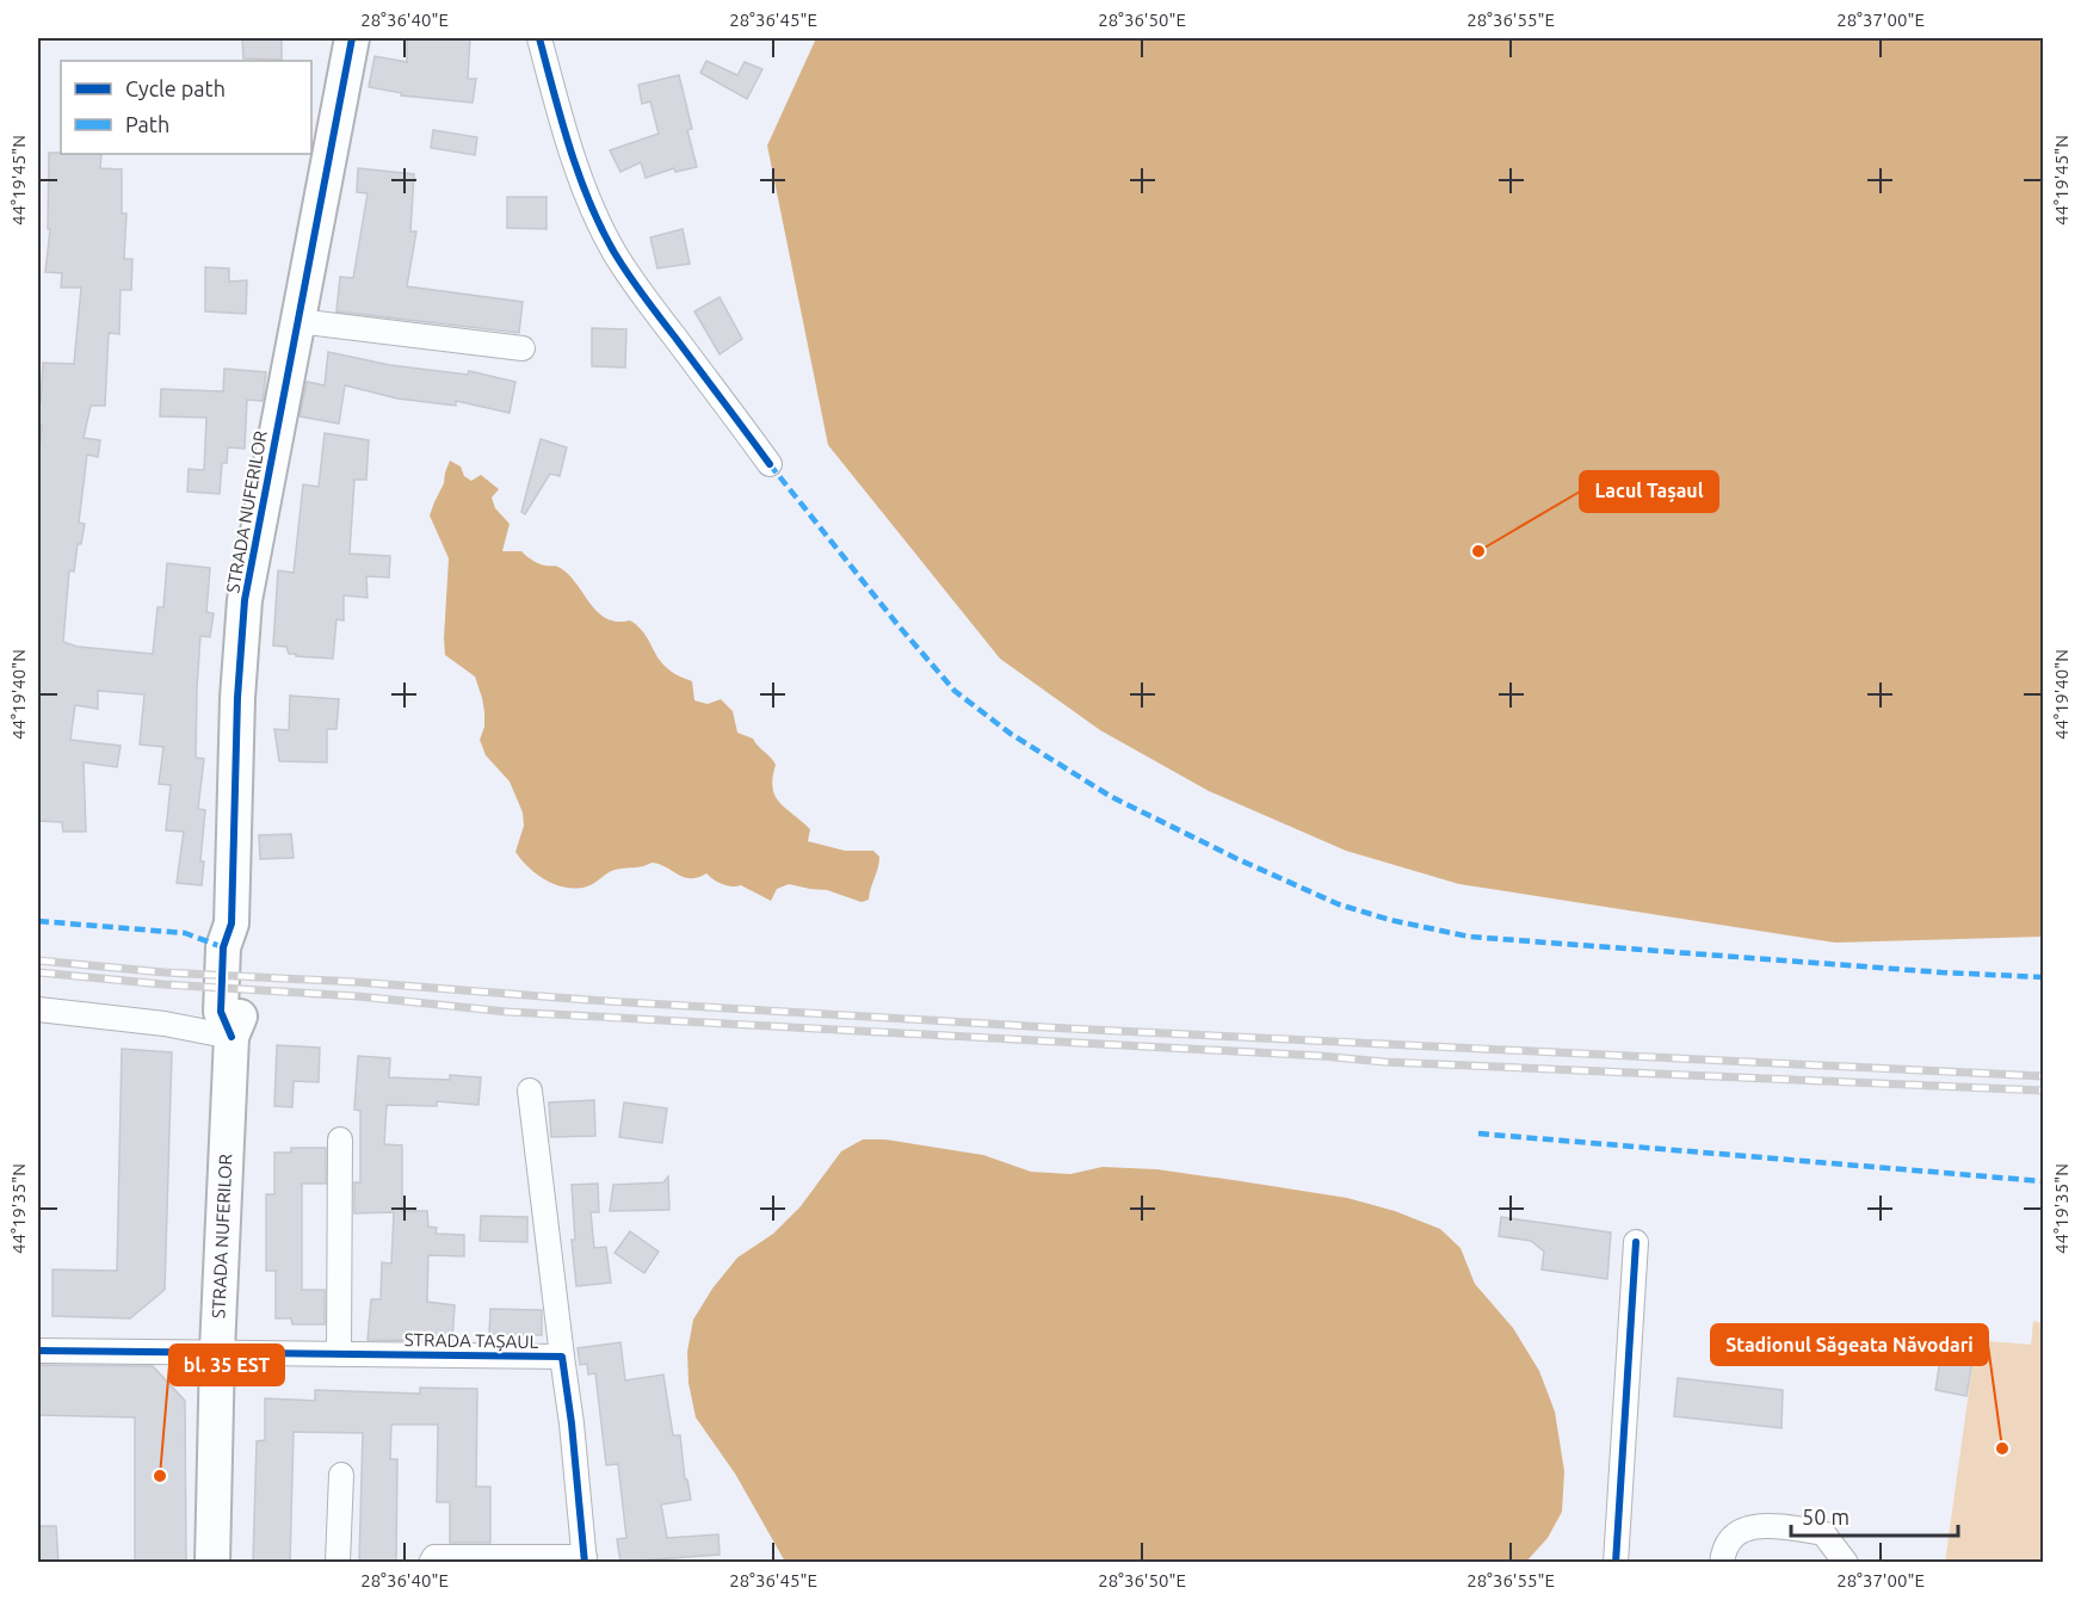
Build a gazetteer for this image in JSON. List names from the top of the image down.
{
  "streets": {
    "street": ["STRADA NUFERILOR", "STRADA TAȘAUL"]
  },
  "crossings": [
    ["STRADA NUFERILOR", "STRADA TAȘAUL"]
  ],
  "places": ["Lacul Tașaul", "Stadionul Săgeata Năvodari", "bl. 35 EST"],
  "legend": ["Cycle path", "Path"],
  "scale_bar": "50 m",
  "coordinates": [
    "28°36'40\"E",
    "28°36'45\"E",
    "28°36'50\"E",
    "28°36'55\"E",
    "28°37'00\"E",
    "44°19'45\"N",
    "44°19'40\"N",
    "44°19'35\"N"
  ]
}
